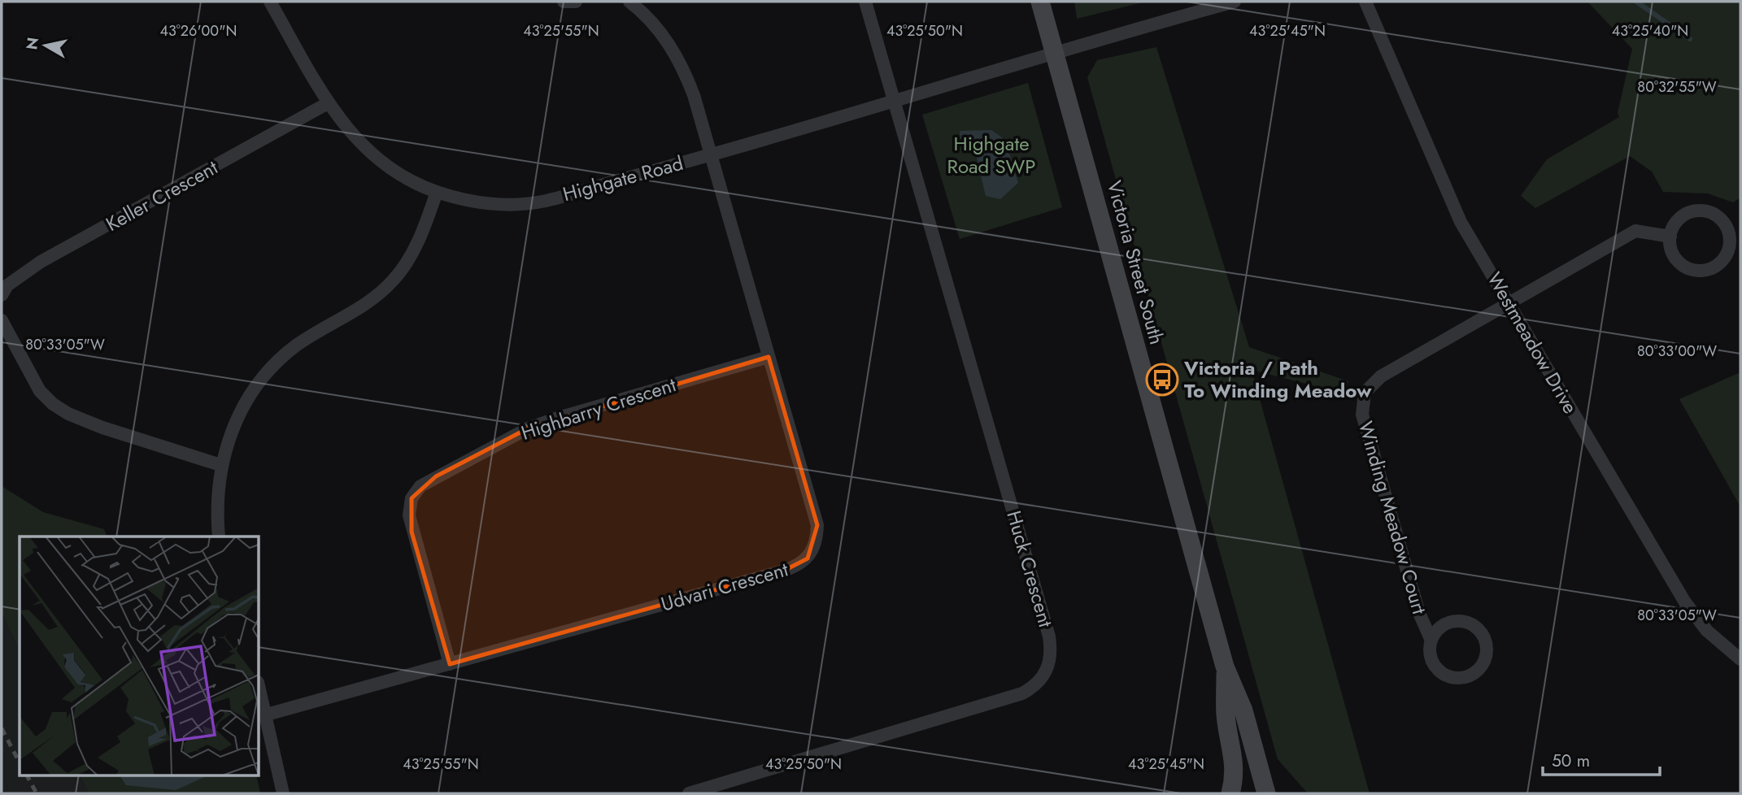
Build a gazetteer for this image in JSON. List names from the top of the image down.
{
  "streets": {
    "main road": ["Victoria Street South"],
    "street": [
      "Highgate Road",
      "Keller Crescent",
      "Westmeadow Drive",
      "Highbarry Crescent",
      "Winding Meadow Court",
      "Huck Crescent",
      "Udvari Crescent"
    ]
  },
  "crossings": [
    ["Highgate Road", "Keller Crescent"],
    ["Highgate Road", "Victoria Street South"],
    ["Highgate Road", "Huck Crescent"],
    ["Highgate Road", "Udvari Crescent"],
    ["Westmeadow Drive", "Winding Meadow Court"],
    ["Highbarry Crescent", "Udvari Crescent"]
  ],
  "parks": ["Highgate Road SWP"],
  "places": {
    "bus stop": ["Victoria / Path To Winding Meadow"]
  },
  "scale_bar": "50 m",
  "north": "left",
  "coordinates": [
    "43°26'00\"N",
    "43°25'55\"N",
    "43°25'50\"N",
    "43°25'45\"N",
    "43°25'40\"N",
    "80°32'55\"W",
    "80°33'05\"W",
    "80°33'00\"W"
  ]
}
